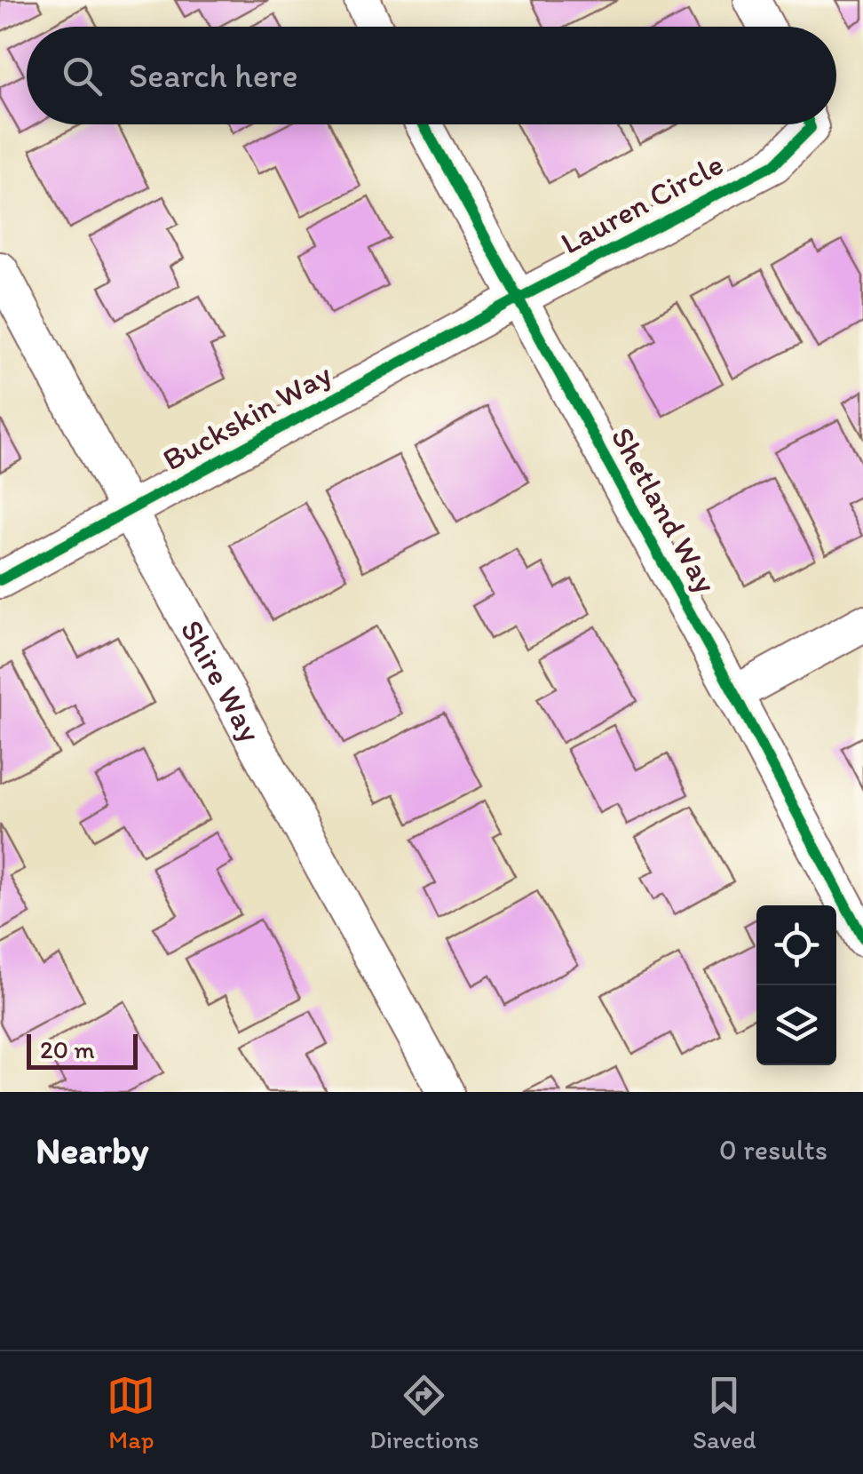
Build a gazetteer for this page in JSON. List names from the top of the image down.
{
  "streets": {
    "street": [
      "Lauren Circle",
      "Buckskin Way",
      "Shetland Way",
      "Shire Way"
    ]
  },
  "crossings": [
    ["Lauren Circle", "Buckskin Way"],
    ["Lauren Circle", "Shetland Way"],
    ["Buckskin Way", "Shetland Way"],
    ["Buckskin Way", "Shire Way"]
  ],
  "scale_bar": "20 m",
  "page": {
    "search": "Search here",
    "scale": "20 m",
    "heading": ["Nearby", "0 results"],
    "nav": ["Map", "Directions", "Saved"]
  }
}
